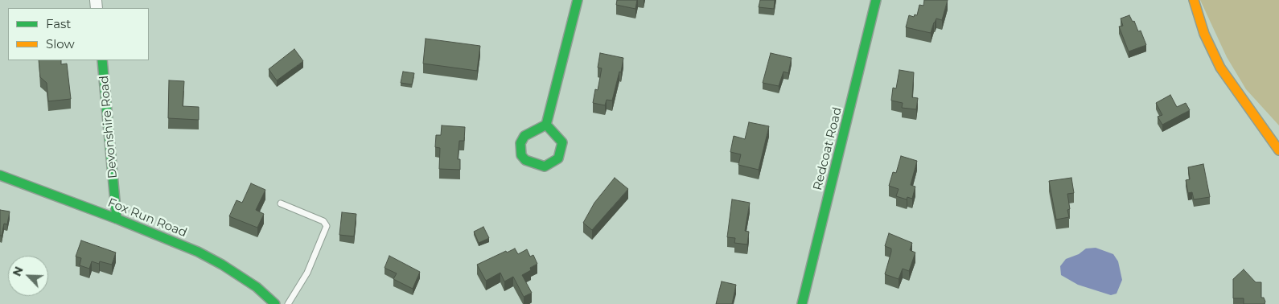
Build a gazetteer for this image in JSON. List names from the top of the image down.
{
  "streets": {
    "street": ["Devonshire Road", "Redcoat Road", "Fox Run Road"]
  },
  "crossings": [
    ["Devonshire Road", "Fox Run Road"]
  ],
  "legend": ["Fast", "Slow"],
  "north": "top left"
}
